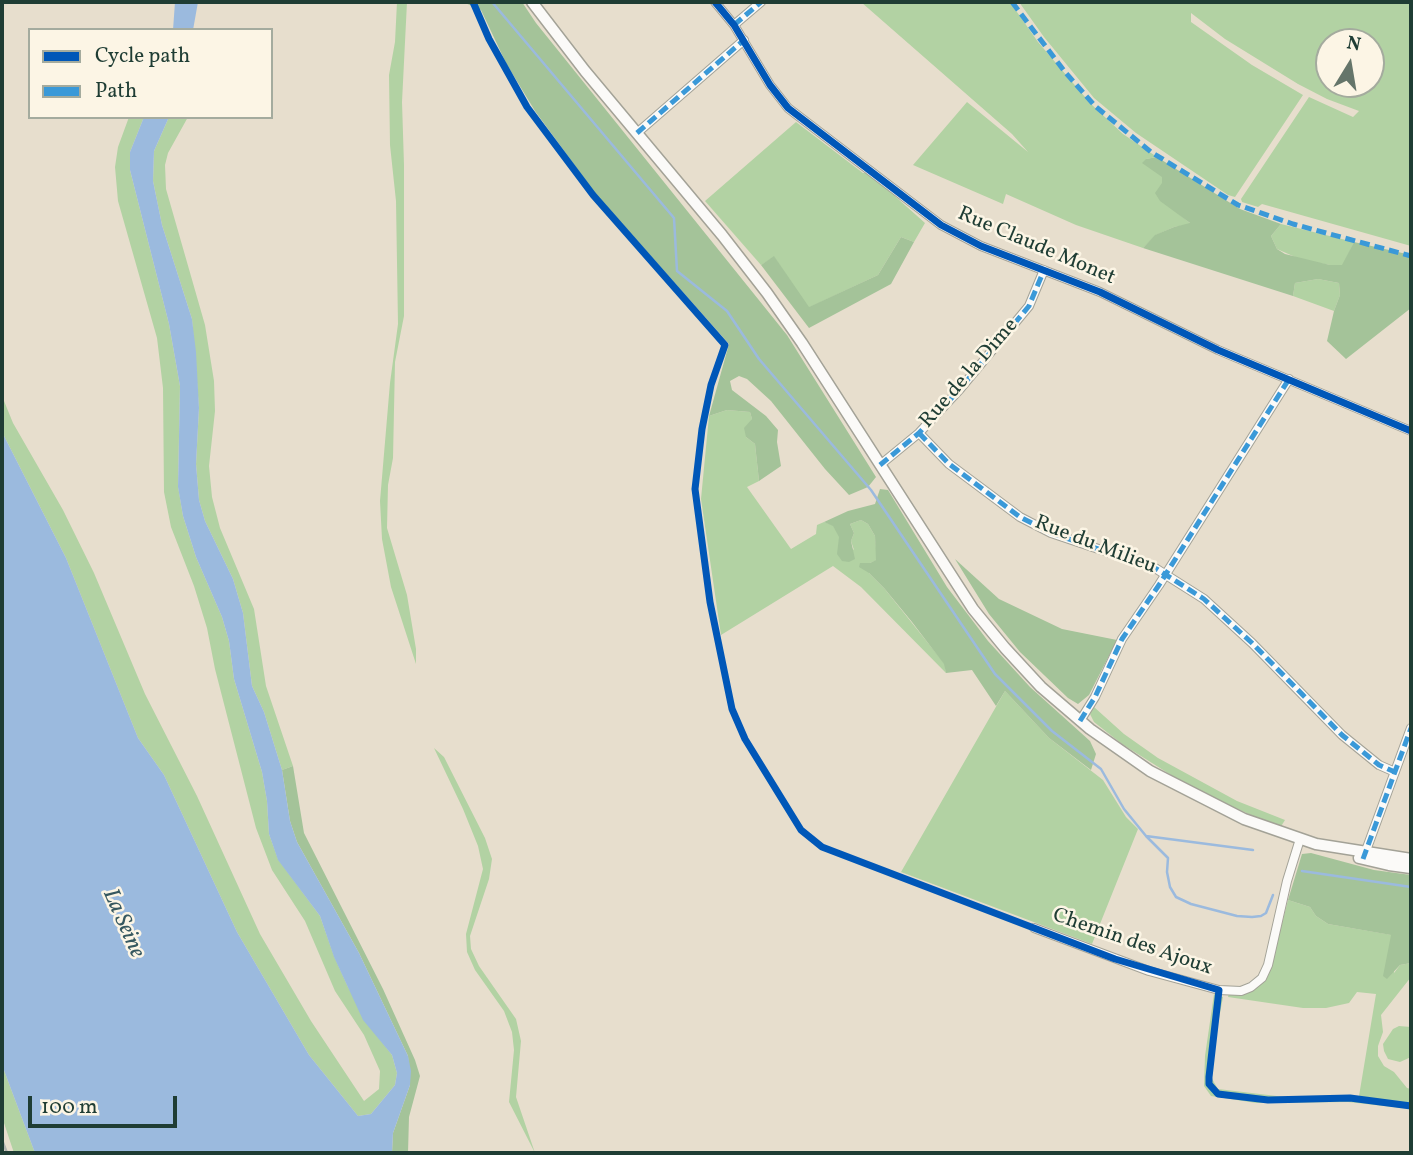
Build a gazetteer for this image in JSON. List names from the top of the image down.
{
  "streets": {
    "street": [
      "Rue Claude Monet",
      "Rue de la Dime",
      "Rue du Milieu",
      "Chemin des Ajoux"
    ]
  },
  "crossings": [
    ["Rue Claude Monet", "Rue de la Dime"],
    ["Rue de la Dime", "Rue du Milieu"]
  ],
  "water": ["La Seine"],
  "legend": ["Cycle path", "Path"],
  "scale_bar": "100 m",
  "north": "top"
}
